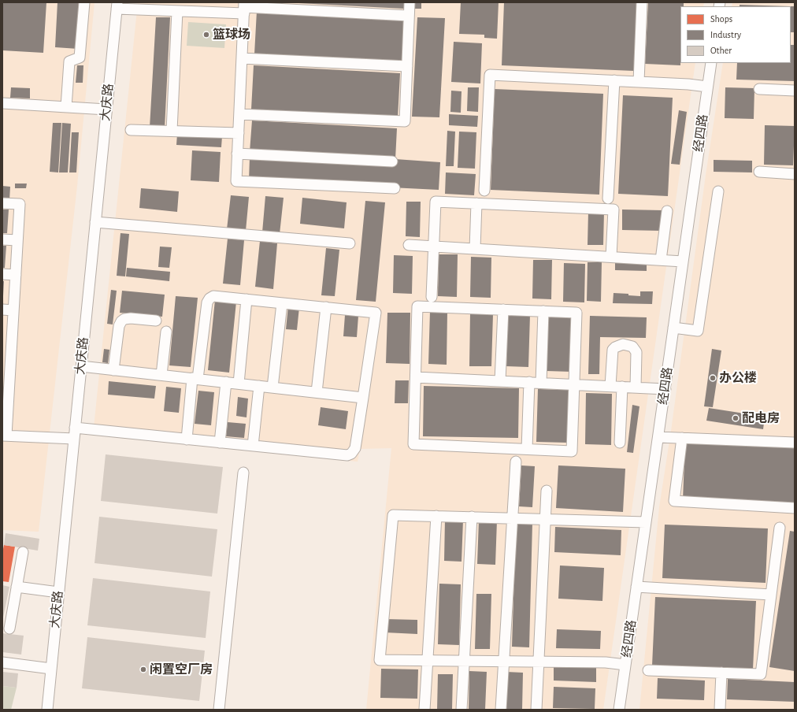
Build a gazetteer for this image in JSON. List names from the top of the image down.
{
  "streets": {
    "street": ["大庆路", "经四路"]
  },
  "places": [
    "篮球场",
    "办公楼",
    "配电房",
    "闲置空厂房"
  ],
  "legend": ["Shops", "Industry", "Other"]
}
